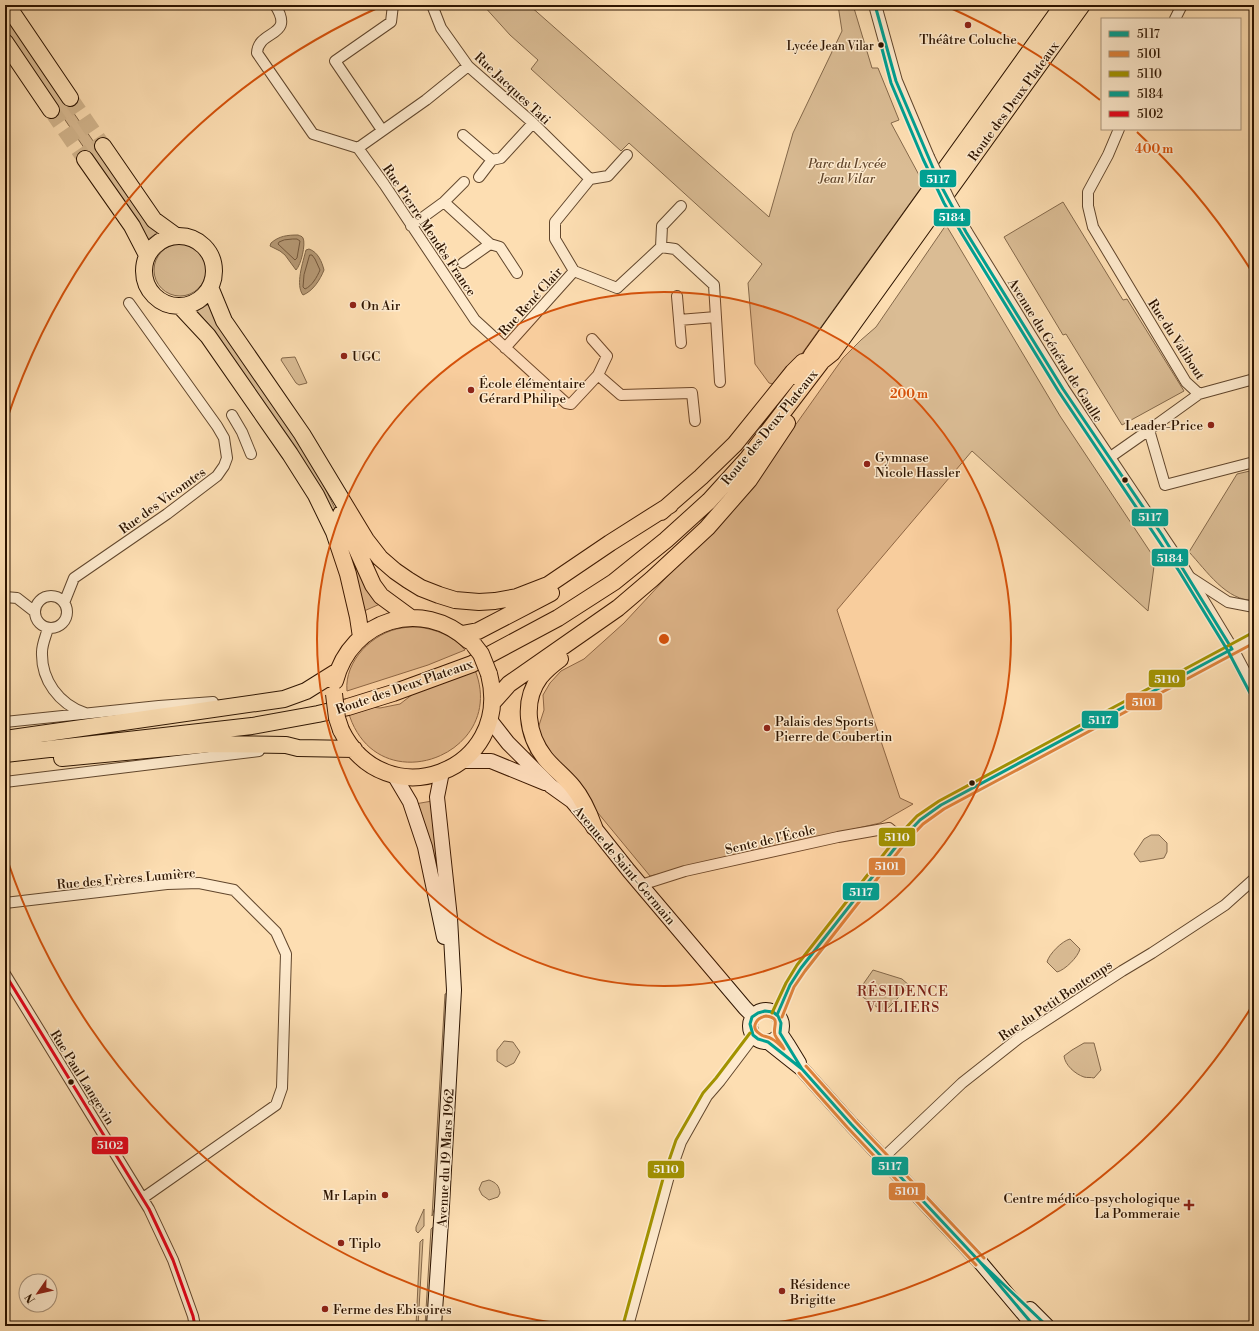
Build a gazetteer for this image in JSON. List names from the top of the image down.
{
  "streets": {
    "main road": ["Route des Deux Plateaux", "Avenue de Saint-Germain", "Avenue du 19 Mars 1962"],
    "street": [
      "Rue Jacques Tati",
      "Rue Pierre Mendès France",
      "Rue René Clair",
      "Rue du Valibout",
      "Avenue du Général de Gaulle",
      "Rue des Vicomtes",
      "Sente de l'École",
      "Rue des Frères Lumière",
      "Rue du Petit Bontemps",
      "Rue Paul Langevin"
    ]
  },
  "crossings": [
    ["Rue Pierre Mendès France", "Rue René Clair"],
    ["Rue du Valibout", "Avenue du Général de Gaulle"],
    ["Sente de l'École", "Avenue de Saint-Germain"],
    ["Rue des Frères Lumière", "Rue Paul Langevin"]
  ],
  "districts": ["RÉSIDENCE VILLIERS"],
  "parks": ["Parc du Lycée Jean Vilar"],
  "places": {
    "other": [
      "Théâtre Coluche",
      "Lycée Jean Vilar",
      "On Air",
      "UGC",
      "École élémentaire Gérard Philipe",
      "Leader-Price",
      "Gymnase Nicole Hassler",
      "Palais des Sports Pierre de Coubertin",
      "Mr Lapin",
      "Tiplo",
      "Résidence Brigitte",
      "Ferme des Ebisoires"
    ],
    "health": ["Centre médico-psychologique La Pommeraie"]
  },
  "lines": [
    "transit line 5117",
    "transit line 5184",
    "transit line 5110",
    "transit line 5101",
    "transit line 5102"
  ],
  "legend": [
    "5117",
    "5101",
    "5110",
    "5184",
    "5102"
  ],
  "north": "bottom left",
  "rings": ["400 m", "200 m"]
}
